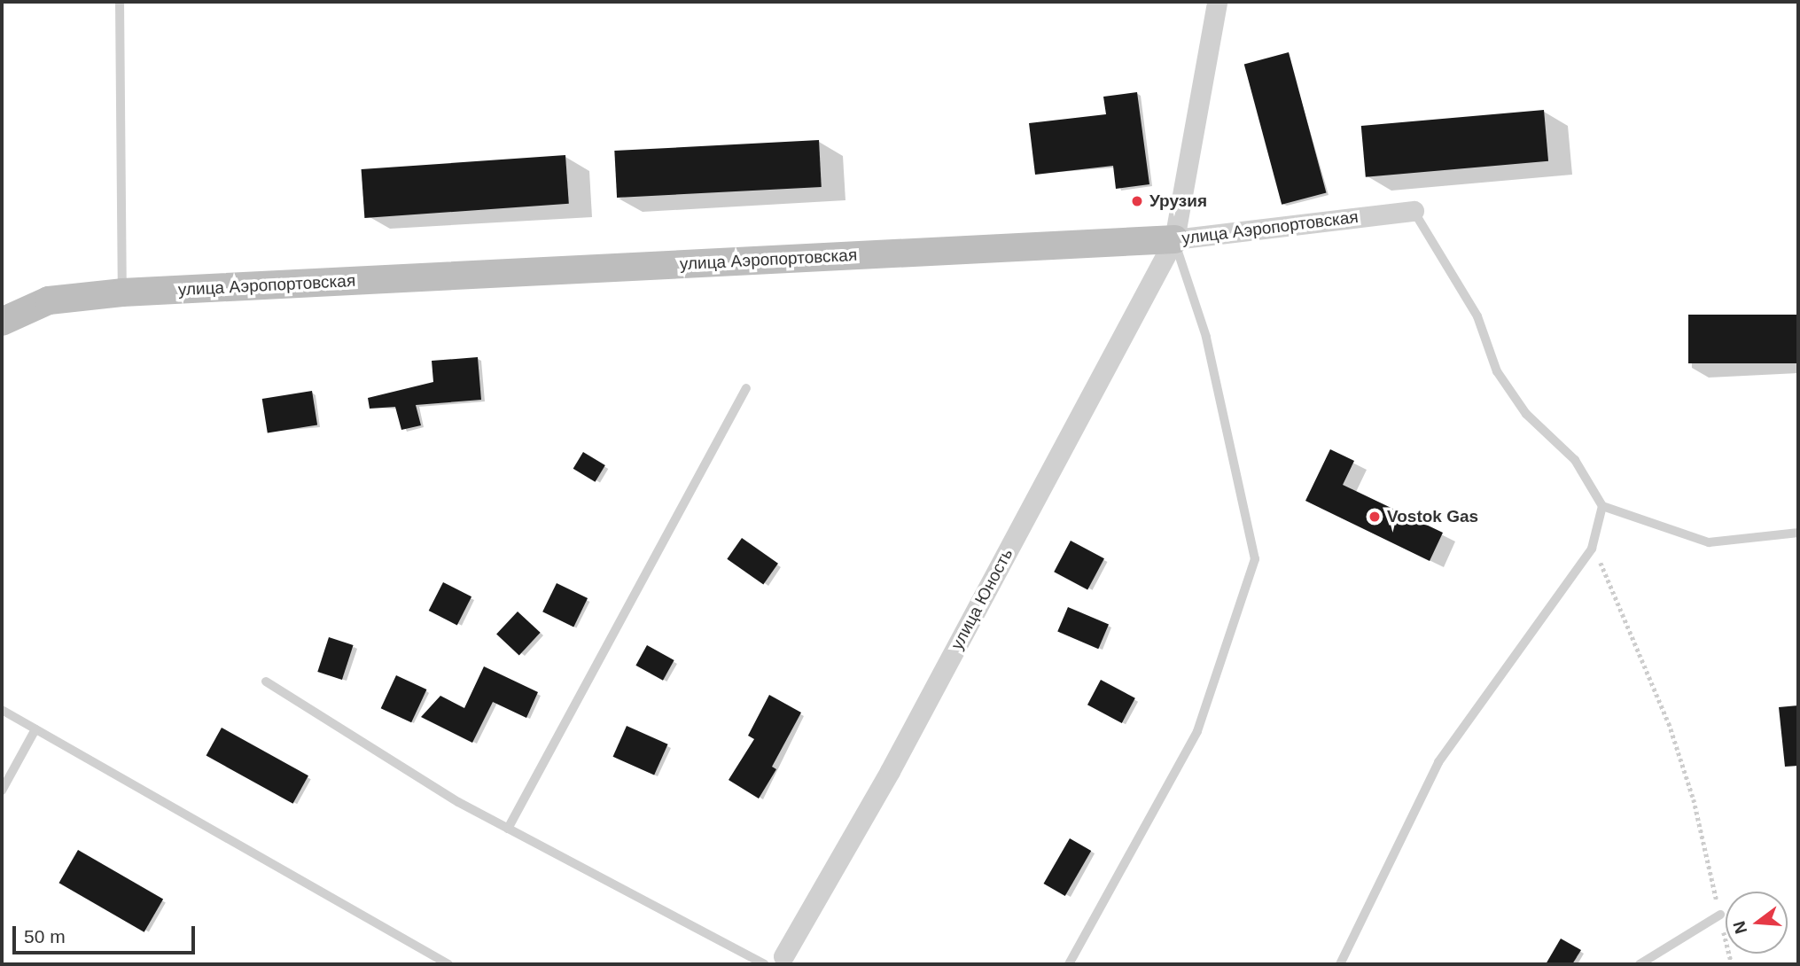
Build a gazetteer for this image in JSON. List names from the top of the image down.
{
  "streets": {
    "street": ["улица Аэропортовская", "улица Юность"]
  },
  "crossings": [
    ["улица Аэропортовская", "улица Юность"]
  ],
  "places": ["Урузия", "Vostok Gas"],
  "scale_bar": "50 m",
  "north": "left"
}
